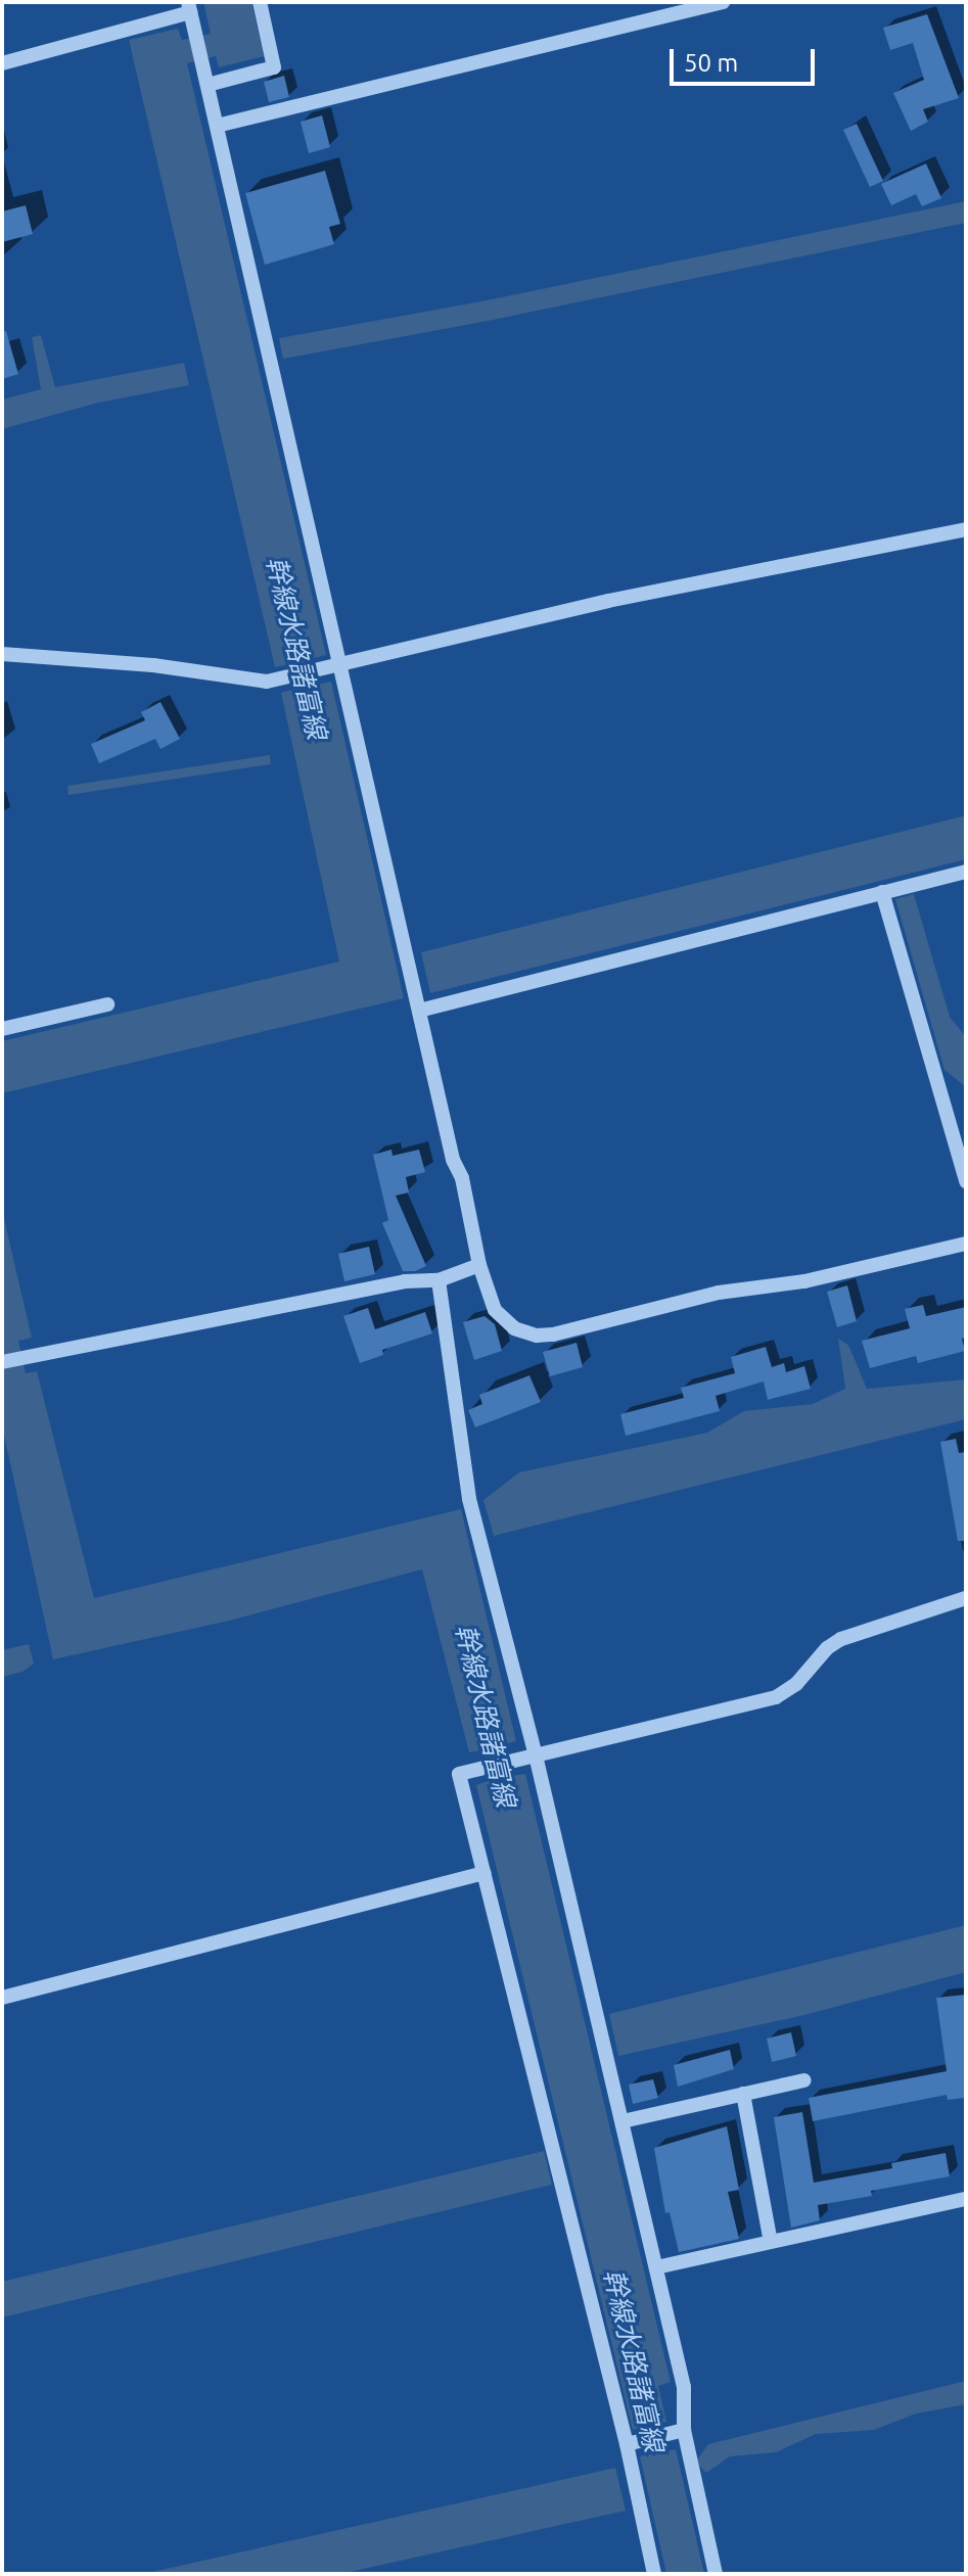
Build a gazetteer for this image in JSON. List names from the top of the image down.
{
  "water": ["幹線水路諸富線"],
  "scale_bar": "50 m"
}
